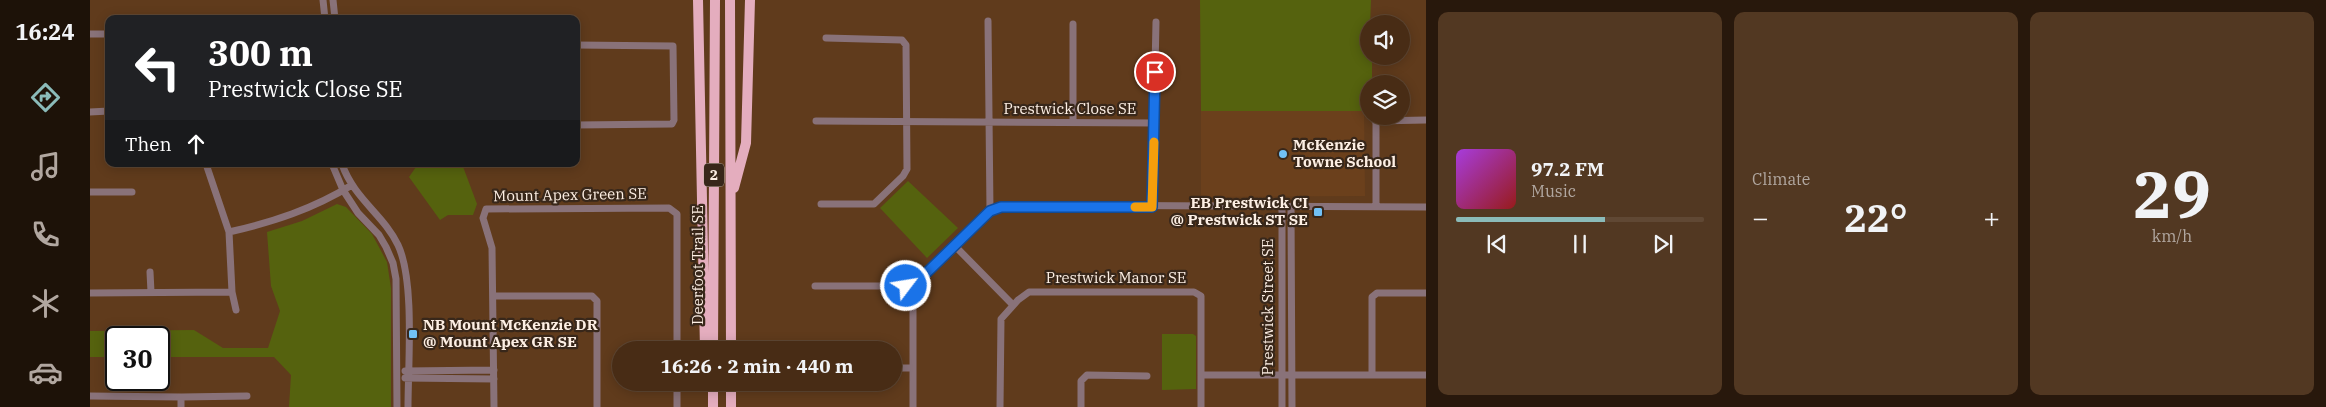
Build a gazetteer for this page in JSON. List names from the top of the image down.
{
  "streets": {
    "highway": ["2", "Deerfoot Trail SE"],
    "street": [
      "Prestwick Close SE",
      "Mount Apex Green SE",
      "Prestwick Manor SE",
      "Prestwick Street SE"
    ]
  },
  "places": {
    "other": ["McKenzie Towne School"],
    "transit": ["EB Prestwick CI @ Prestwick ST SE", "NB Mount McKenzie DR @ Mount Apex GR SE"]
  },
  "page": {
    "tabs": "16:24",
    "tile": [
      "Climate",
      ["29", "km/h"]
    ],
    "turn": ["300 m", "Prestwick Close SE"],
    "then": "Then",
    "song": ["97.2 FM", "Music"],
    "heat": ["−", "22°", "+"],
    "limit": "30",
    "trip": "16:26 · 2 min · 440 m"
  }
}
